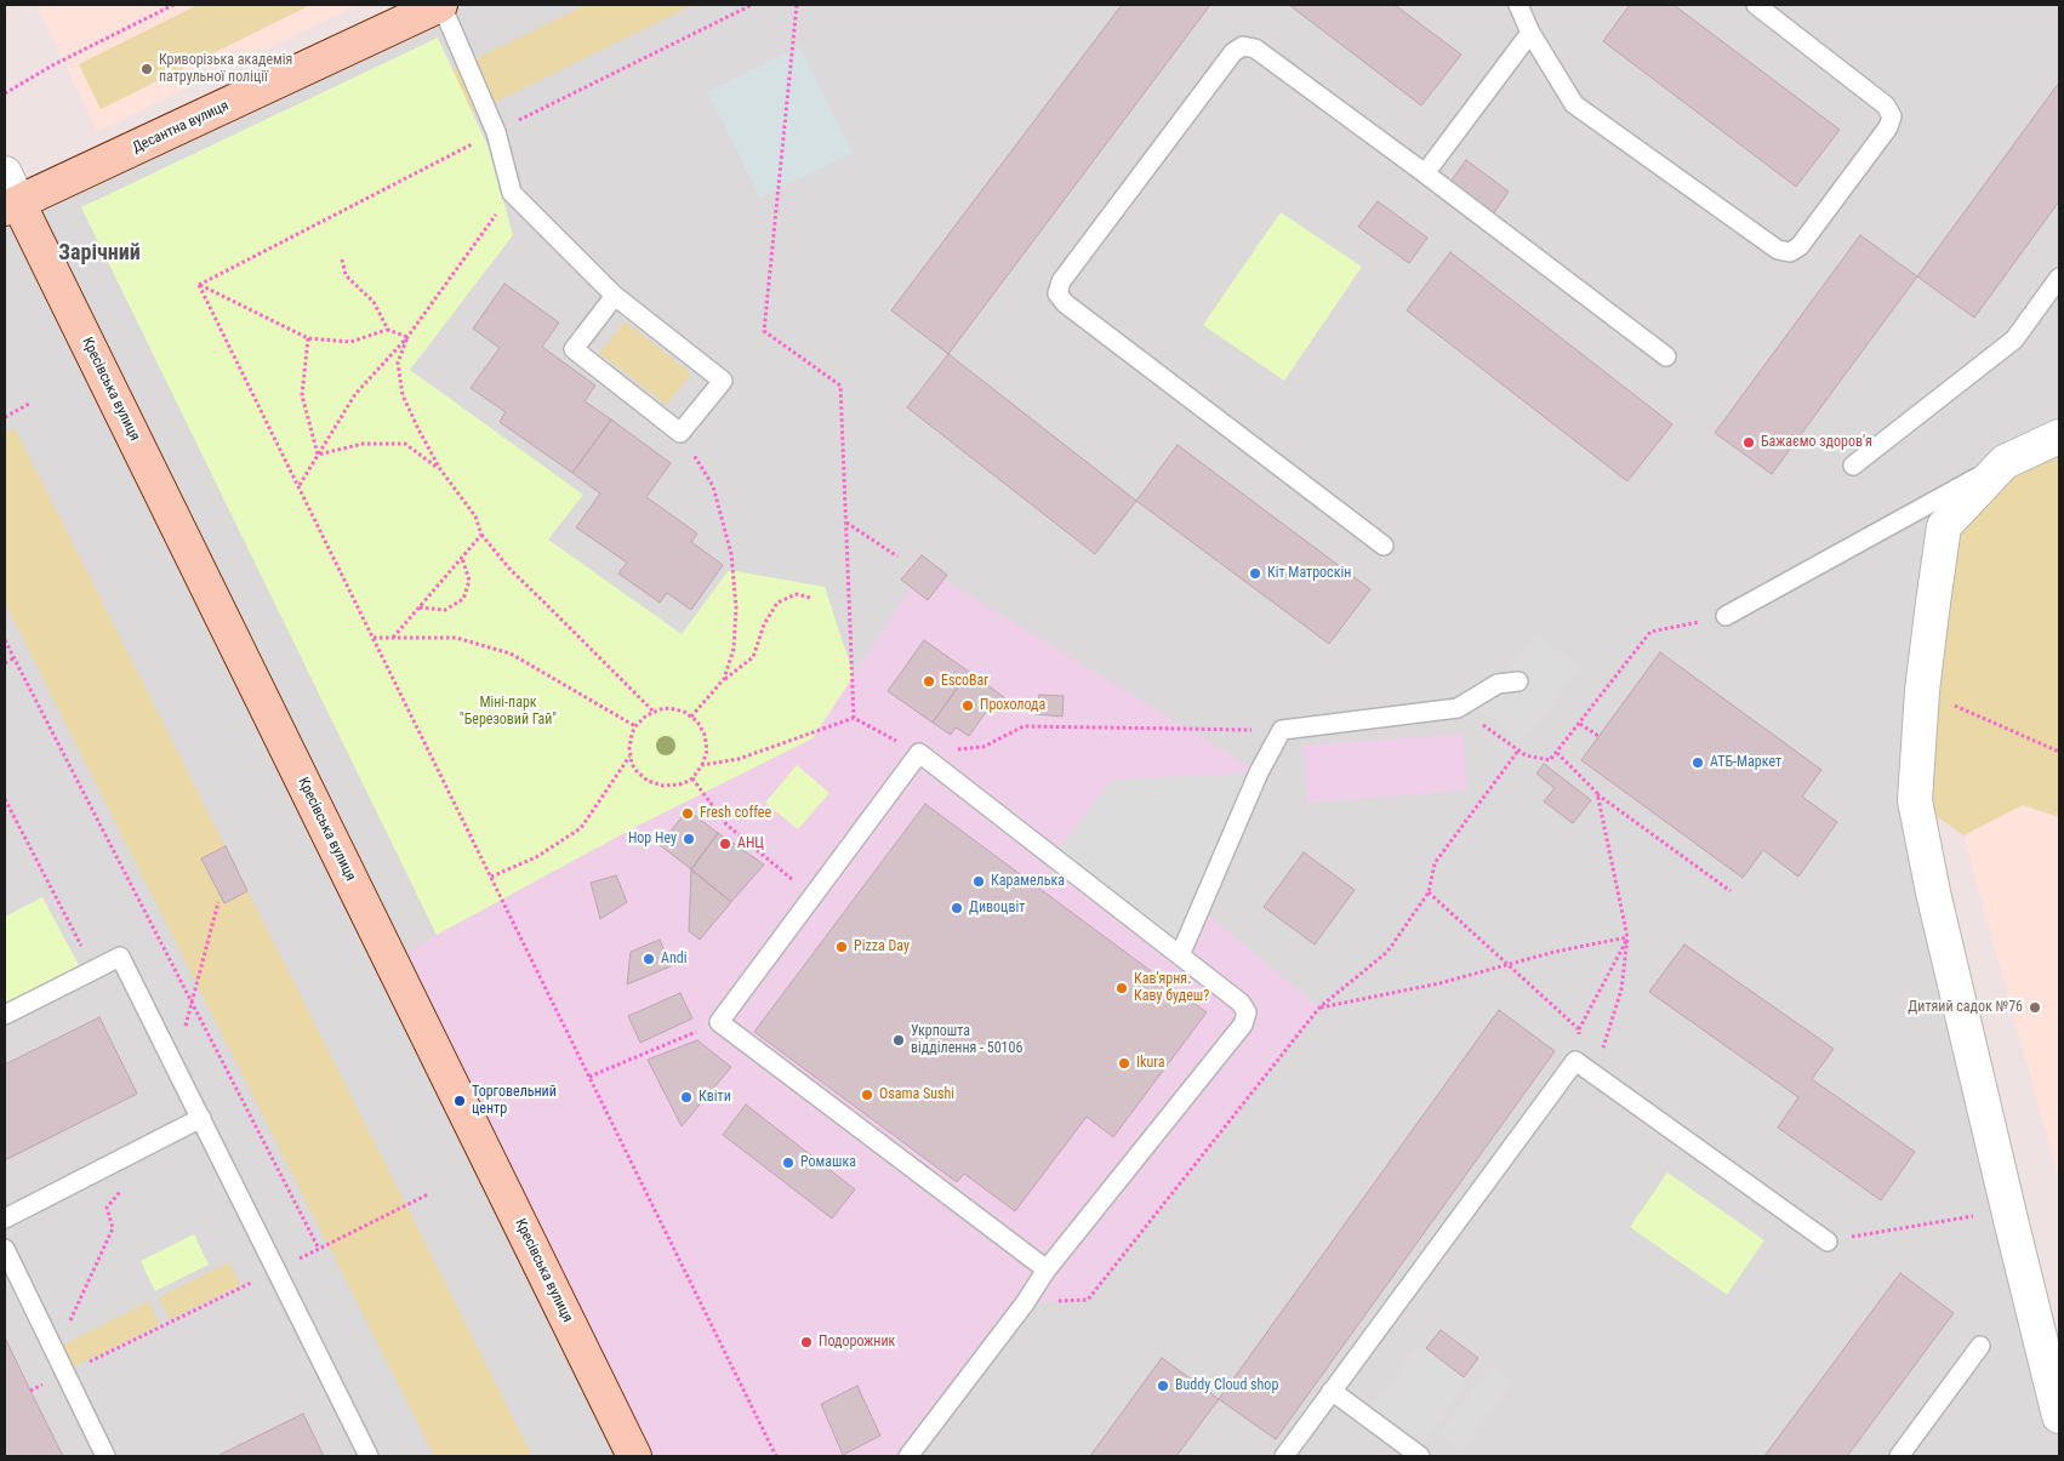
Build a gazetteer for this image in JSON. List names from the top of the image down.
{
  "streets": {
    "street": ["Десантна вулиця", "Кресівська вулиця"]
  },
  "crossings": [
    ["Десантна вулиця", "Кресівська вулиця"]
  ],
  "districts": ["Зарічний"],
  "parks": ["Міні-парк \"Березовий Гай\""],
  "places": [
    "Криворізька академія патрульної поліції",
    "Бажаємо здоров'я",
    "Кiт Матроскін",
    "EscoBar",
    "Прохолода",
    "АТБ-Маркет",
    "Fresh coffee",
    "Hop Hey",
    "АНЦ",
    "Карамелька",
    "Дивоцвіт",
    "Pizza Day",
    "Andi",
    "Кав'ярня. Каву будеш?",
    "Дитяий садок №76",
    "Укрпошта відділення - 50106",
    "Ikura",
    "Osama Sushi",
    "Квіти",
    "Торговельний центр",
    "Ромашка",
    "Подорожник",
    "Buddy Cloud shop"
  ]
}
